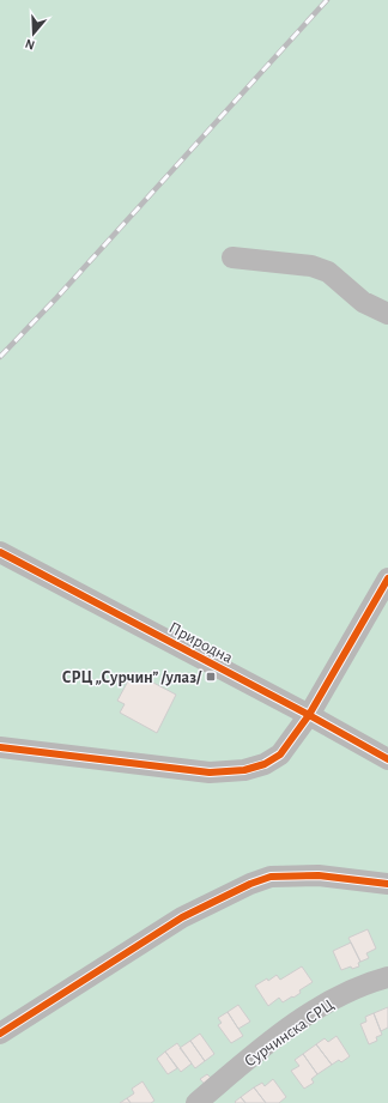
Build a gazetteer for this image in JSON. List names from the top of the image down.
{
  "streets": {
    "street": ["Природна", "Сурчинска СРЦ"]
  },
  "places": {
    "transit": ["СРЦ „Сурчин” /улаз/"]
  },
  "north": "bottom"
}
